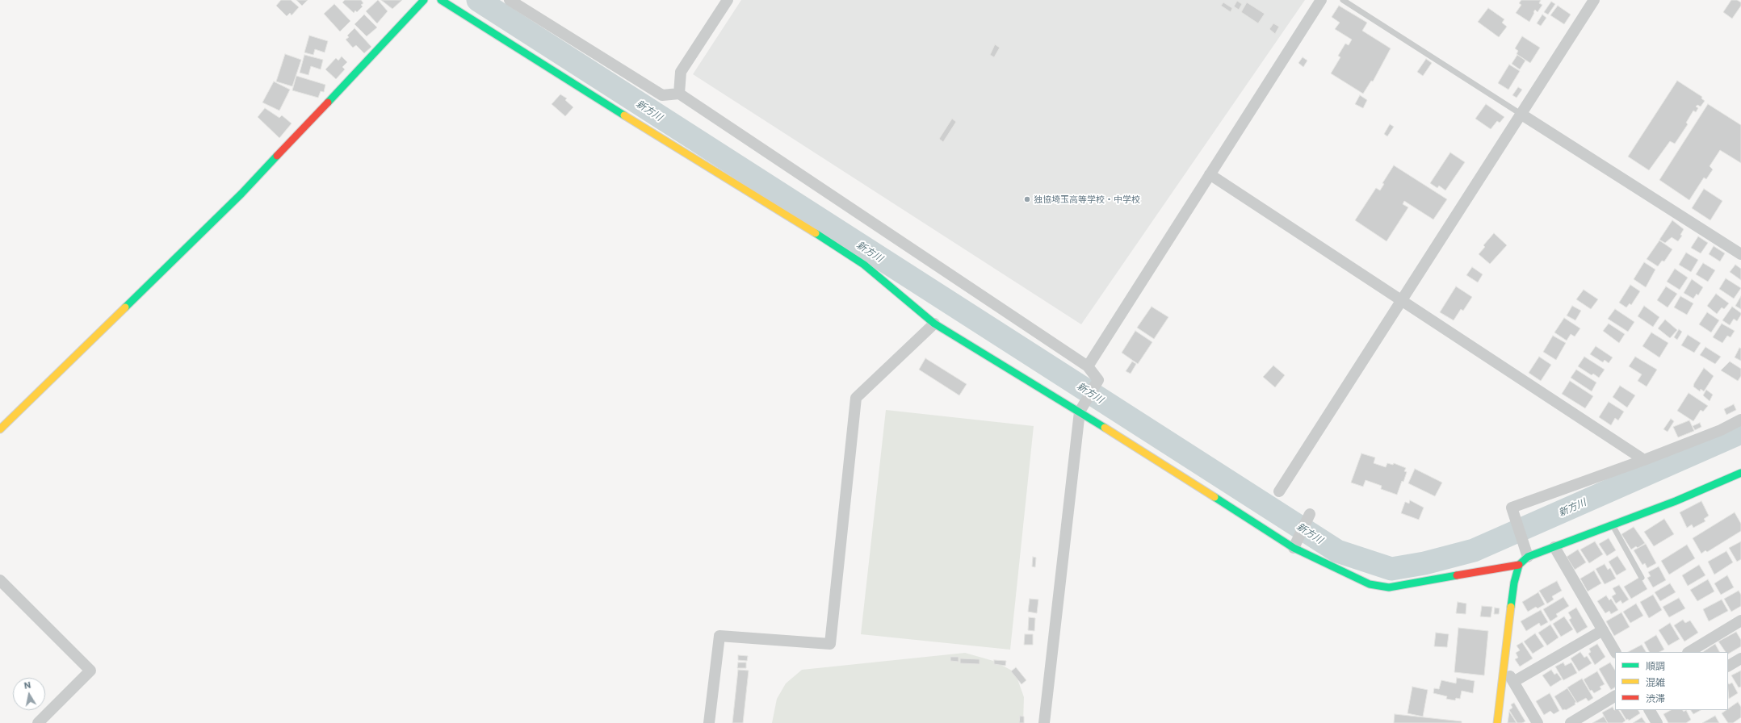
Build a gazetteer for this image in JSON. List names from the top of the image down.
{
  "water": ["新方川"],
  "places": ["独協埼玉高等学校・中学校"],
  "legend": ["順調", "混雑", "渋滞"],
  "north": "top"
}
